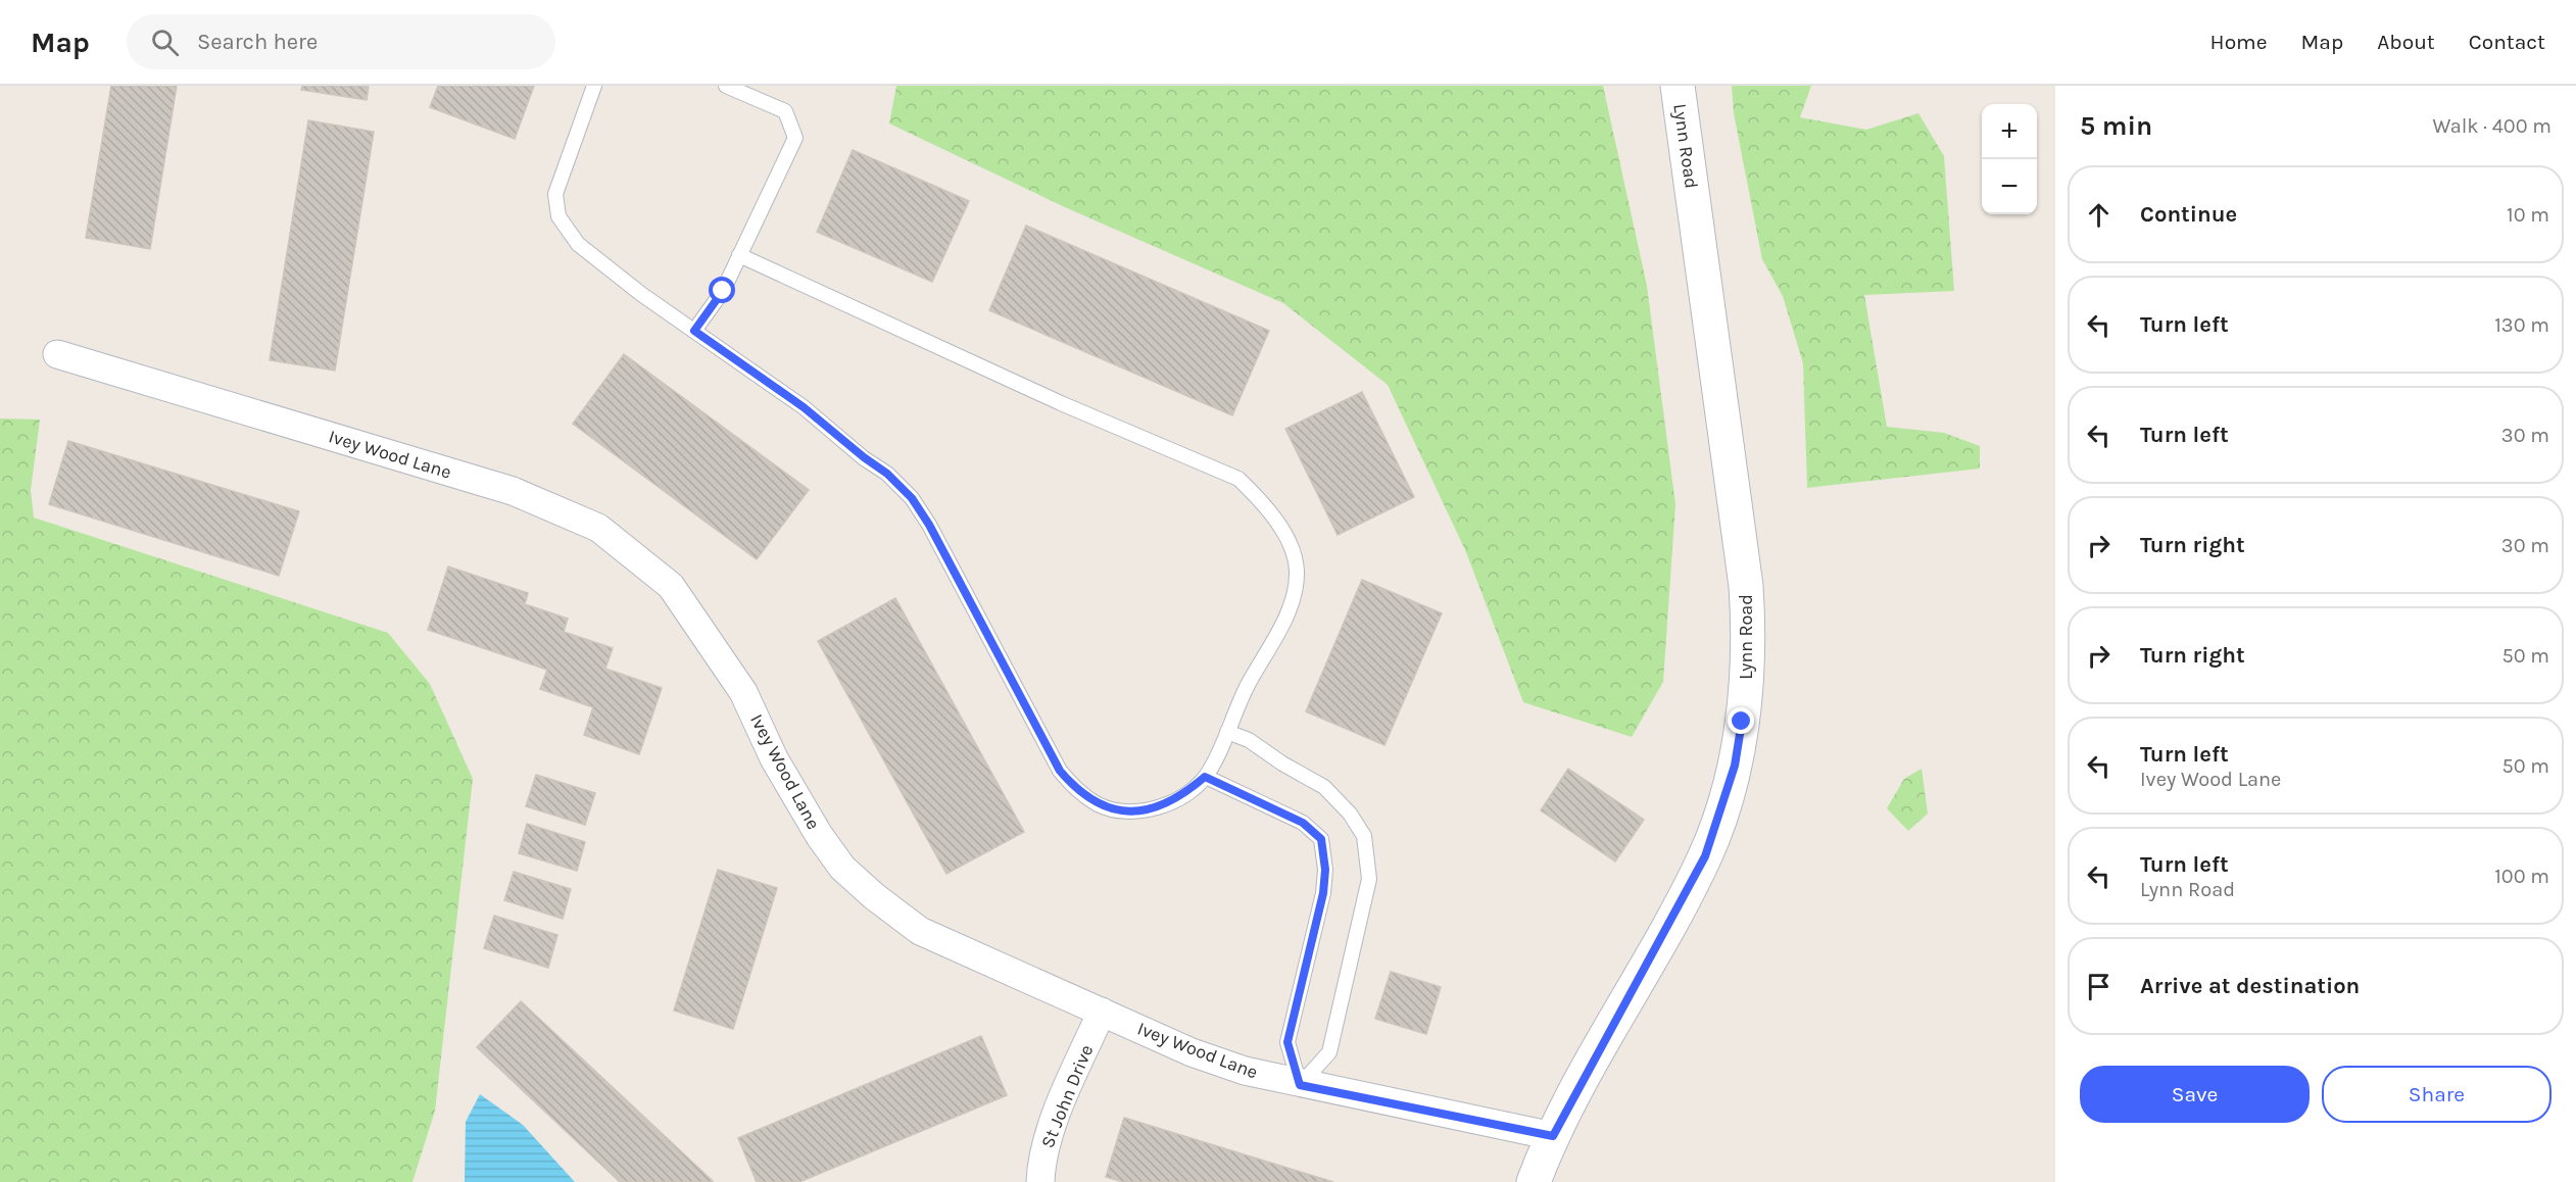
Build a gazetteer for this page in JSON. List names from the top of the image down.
{
  "streets": {
    "street": ["Lynn Road", "Ivey Wood Lane", "St John Drive"]
  },
  "crossings": [
    ["Lynn Road", "Ivey Wood Lane"],
    ["Ivey Wood Lane", "St John Drive"]
  ],
  "page": {
    "header": "Map",
    "search": "Search here",
    "nav": [
      "Home",
      "Map",
      "About",
      "Contact"
    ],
    "heading": ["5 min", "Walk · 400 m"],
    "map_buttons": ["+", "−"],
    "list": [
      ["Continue", "10 m"],
      ["Turn left", "130 m"],
      ["Turn left", "30 m"],
      ["Turn right", "30 m"],
      ["Turn right", "50 m"],
      ["Turn left", "Ivey Wood Lane", "50 m"],
      ["Turn left", "Lynn Road", "100 m"],
      "Arrive at destination"
    ],
    "buttons": ["Save", "Share"]
  }
}
